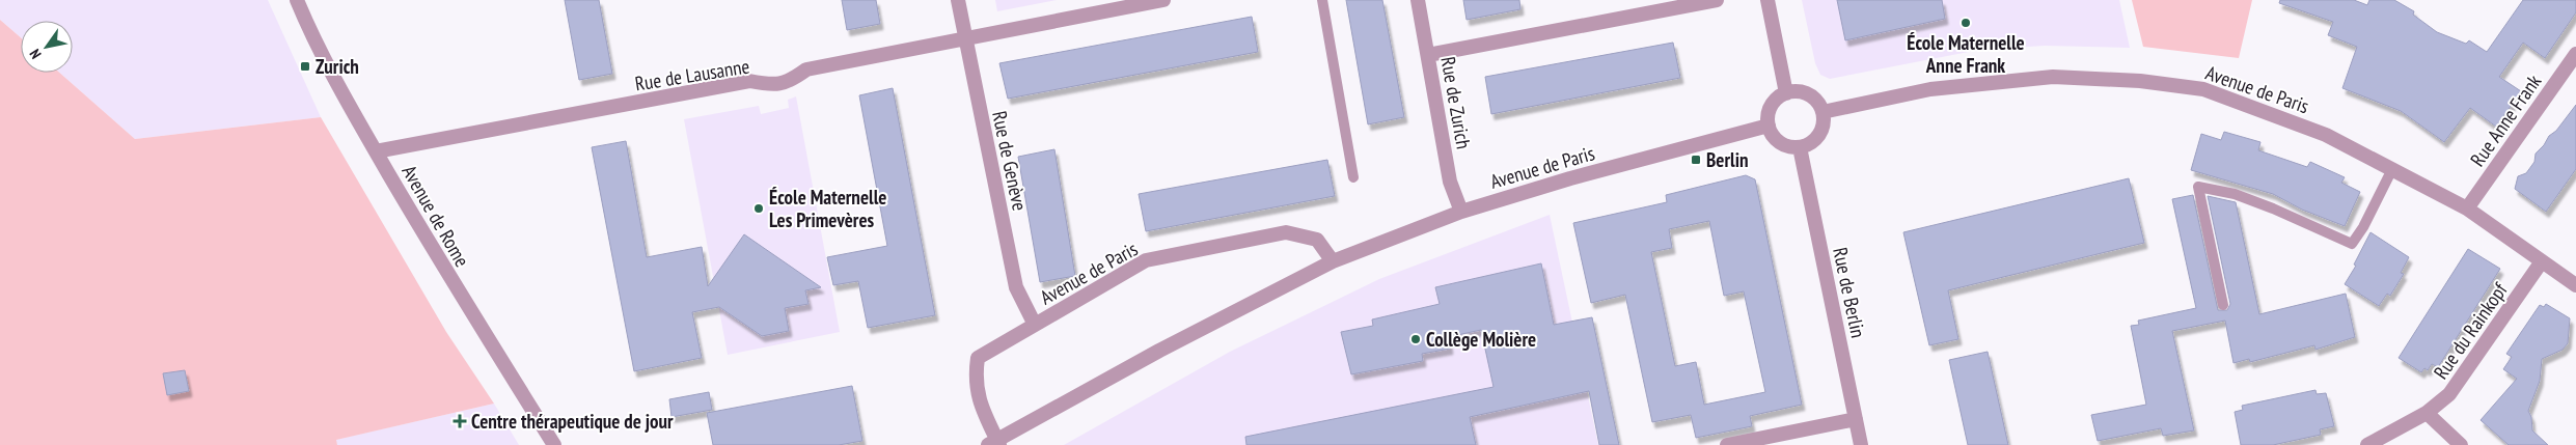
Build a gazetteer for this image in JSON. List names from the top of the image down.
{
  "streets": {
    "street": [
      "Rue de Lausanne",
      "Avenue de Paris",
      "Rue de Zurich",
      "Rue Anne Frank",
      "Rue de Genève",
      "Avenue de Rome",
      "Rue de Berlin",
      "Rue du Rainkopf"
    ]
  },
  "crossings": [
    ["Rue de Lausanne", "Rue de Genève"],
    ["Rue de Lausanne", "Avenue de Rome"],
    ["Avenue de Paris", "Rue de Zurich"],
    ["Avenue de Paris", "Rue Anne Frank"],
    ["Avenue de Paris", "Rue de Genève"],
    ["Avenue de Paris", "Rue de Berlin"],
    ["Avenue de Paris", "Rue du Rainkopf"]
  ],
  "places": {
    "other": ["École Maternelle Anne Frank", "École Maternelle Les Primevères", "Collège Molière"],
    "transit": ["Zurich", "Berlin"],
    "health": ["Centre thérapeutique de jour"]
  },
  "north": "bottom left"
}
